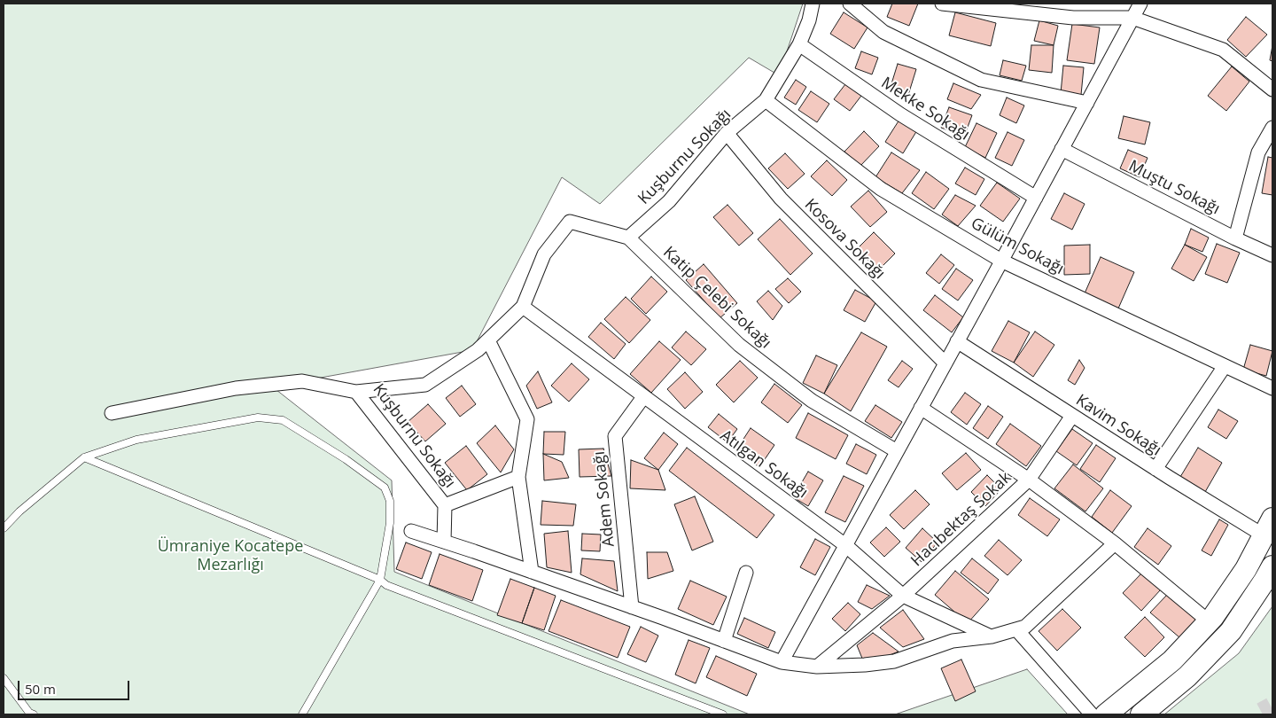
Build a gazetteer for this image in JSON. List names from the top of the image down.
{
  "streets": {
    "street": [
      "Mekke Sokağı",
      "Kuşburnu Sokağı",
      "Muştu Sokağı",
      "Kosova Sokağı",
      "Gülüm Sokağı",
      "Katip Çelebi Sokağı",
      "Kavim Sokağı",
      "Atılgan Sokağı",
      "Adem Sokağı",
      "Hacıbektaş Sokak"
    ]
  },
  "crossings": [
    ["Mekke Sokağı", "Kuşburnu Sokağı"],
    ["Kuşburnu Sokağı", "Kosova Sokağı"],
    ["Kuşburnu Sokağı", "Gülüm Sokağı"],
    ["Kuşburnu Sokağı", "Katip Çelebi Sokağı"],
    ["Kuşburnu Sokağı", "Atılgan Sokağı"],
    ["Atılgan Sokağı", "Adem Sokağı"],
    ["Atılgan Sokağı", "Hacıbektaş Sokak"]
  ],
  "parks": ["Ümraniye Kocatepe Mezarlığı"],
  "scale_bar": "50 m"
}
